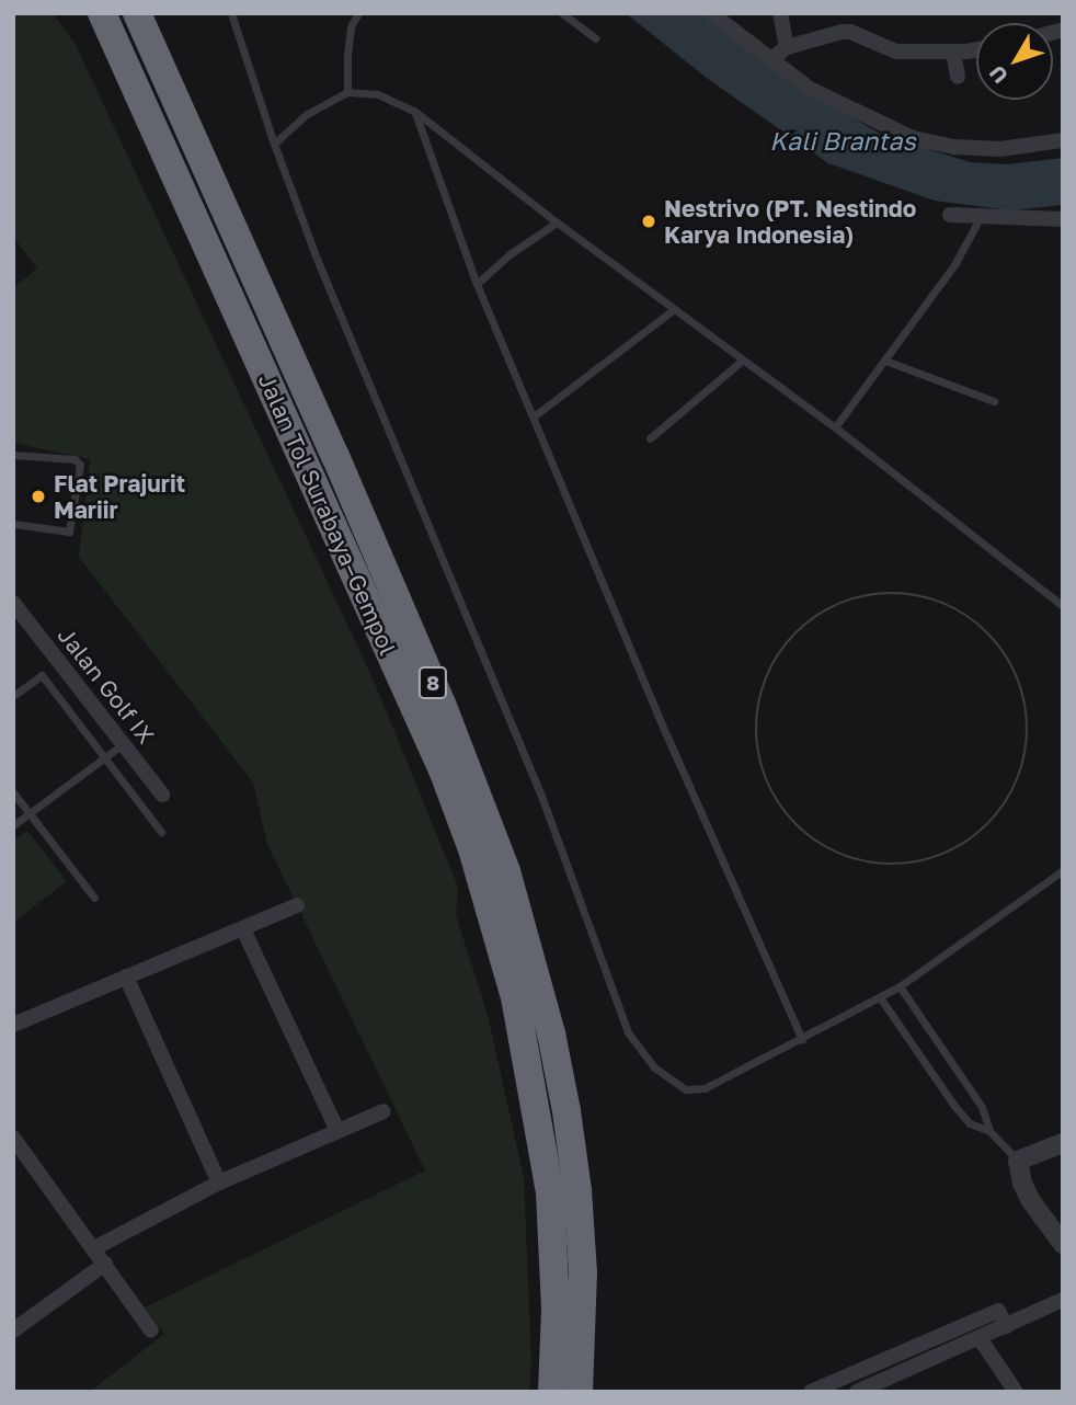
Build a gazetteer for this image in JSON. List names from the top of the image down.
{
  "streets": {
    "highway": ["Jalan Tol Surabaya–Gempol", "8"],
    "street": ["Jalan Golf IX"]
  },
  "water": ["Kali Brantas"],
  "places": ["Nestrivo (PT. Nestindo Karya Indonesia)", "Flat Prajurit Mariir"],
  "north": "bottom left"
}
